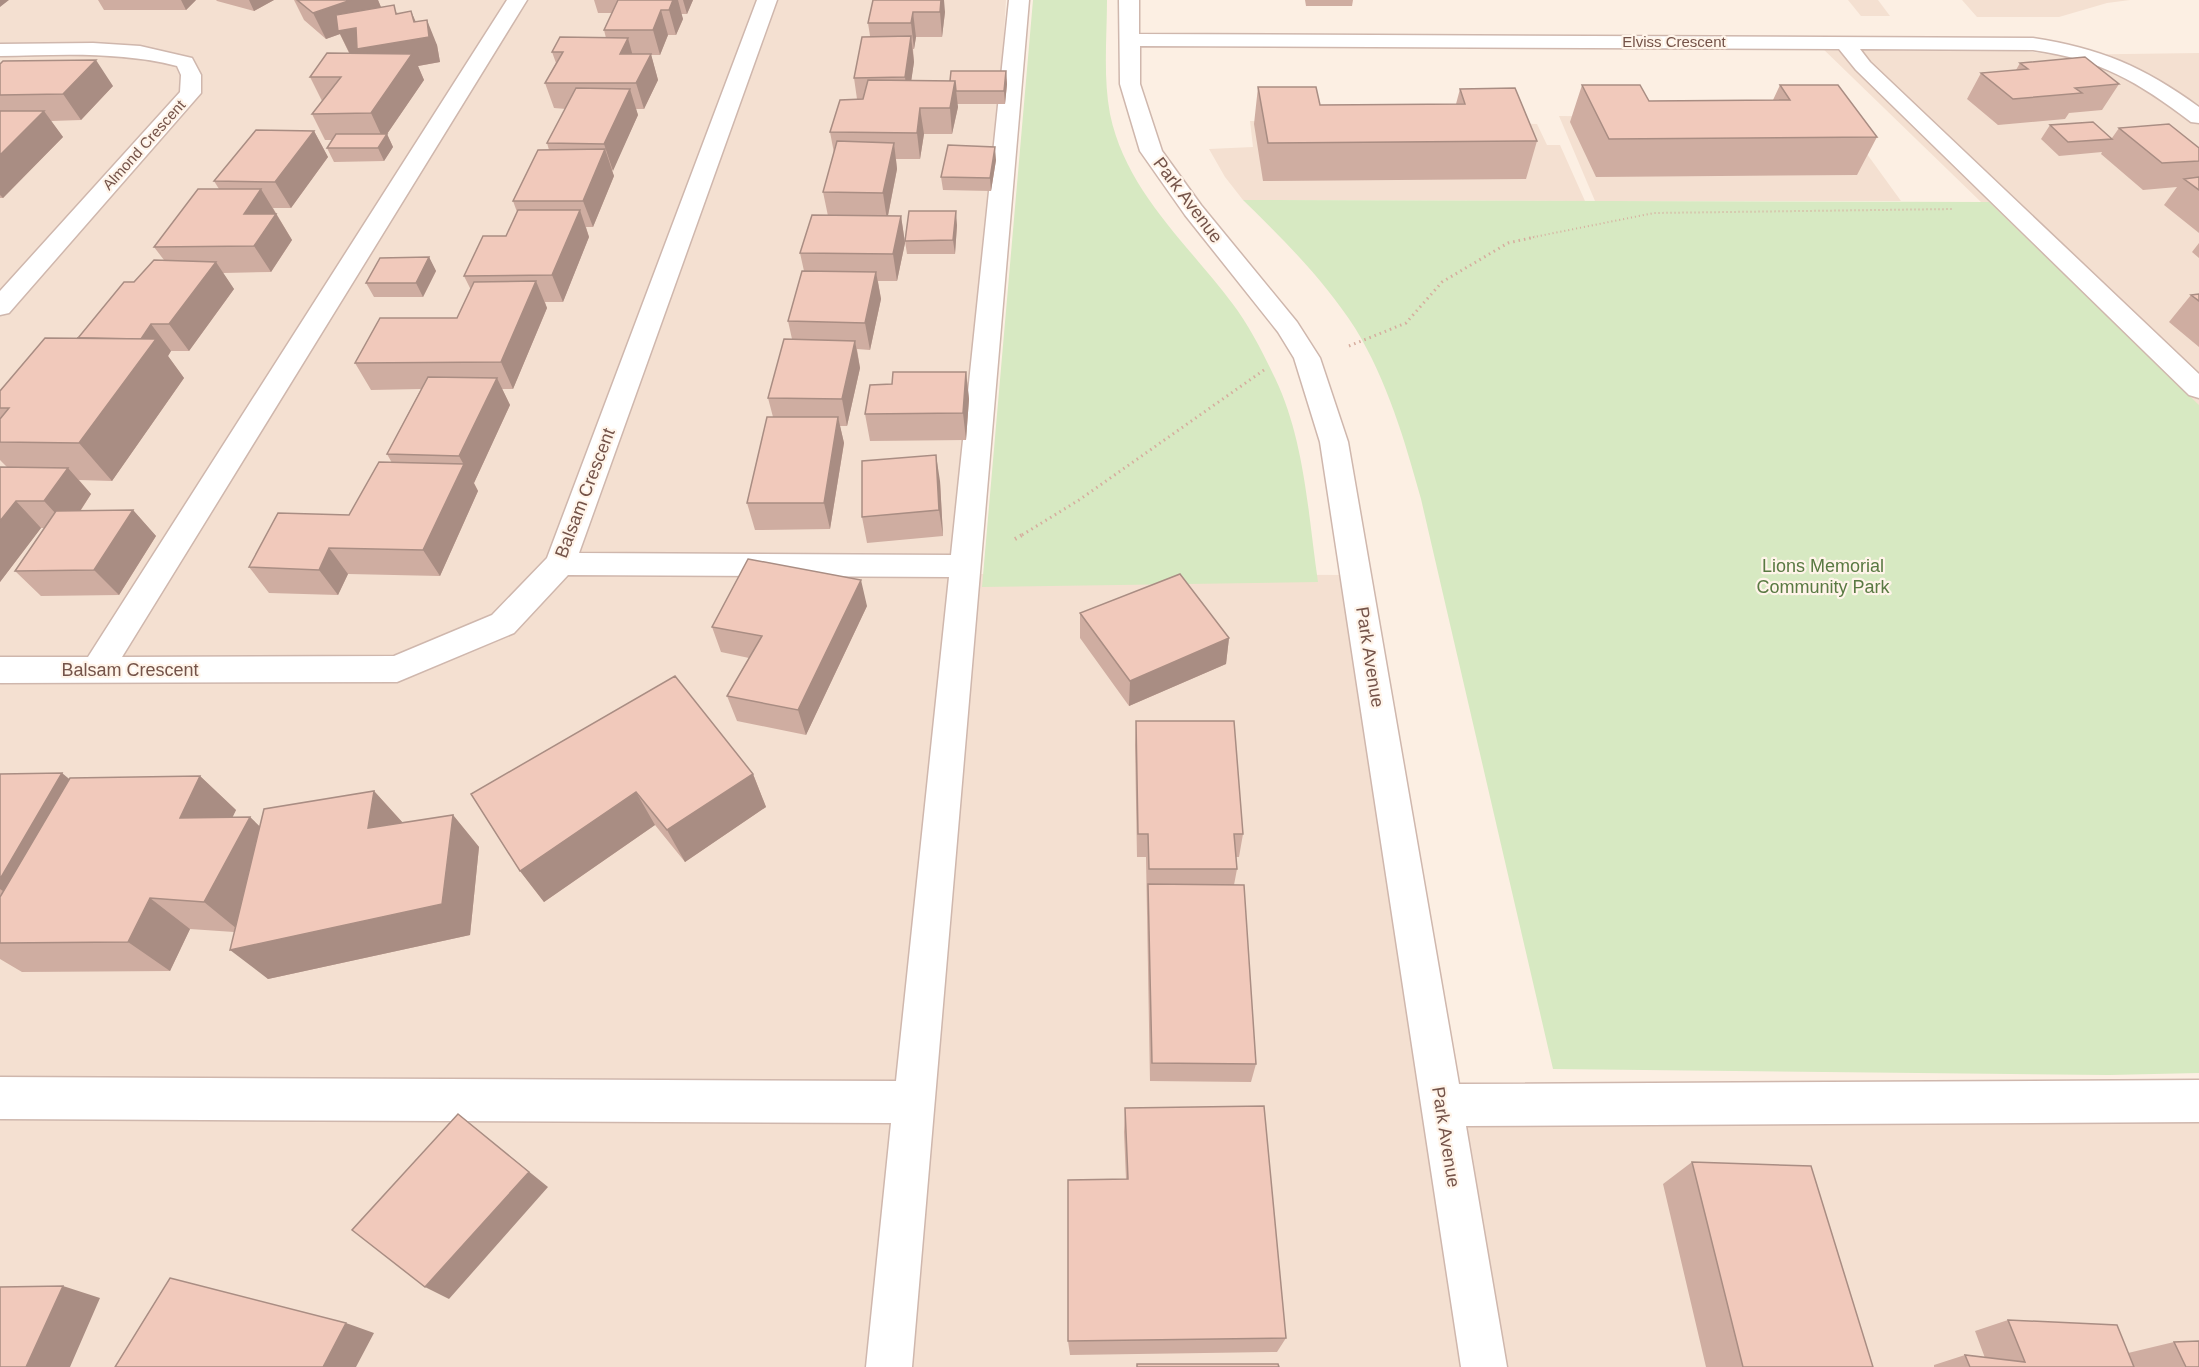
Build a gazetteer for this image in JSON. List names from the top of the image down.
{
  "streets": {
    "street": [
      "Elviss Crescent",
      "Almond Crescent",
      "Park Avenue",
      "Balsam Crescent"
    ]
  },
  "crossings": [
    ["Elviss Crescent", "Park Avenue"]
  ],
  "parks": ["Lions Memorial Community Park"]
}
